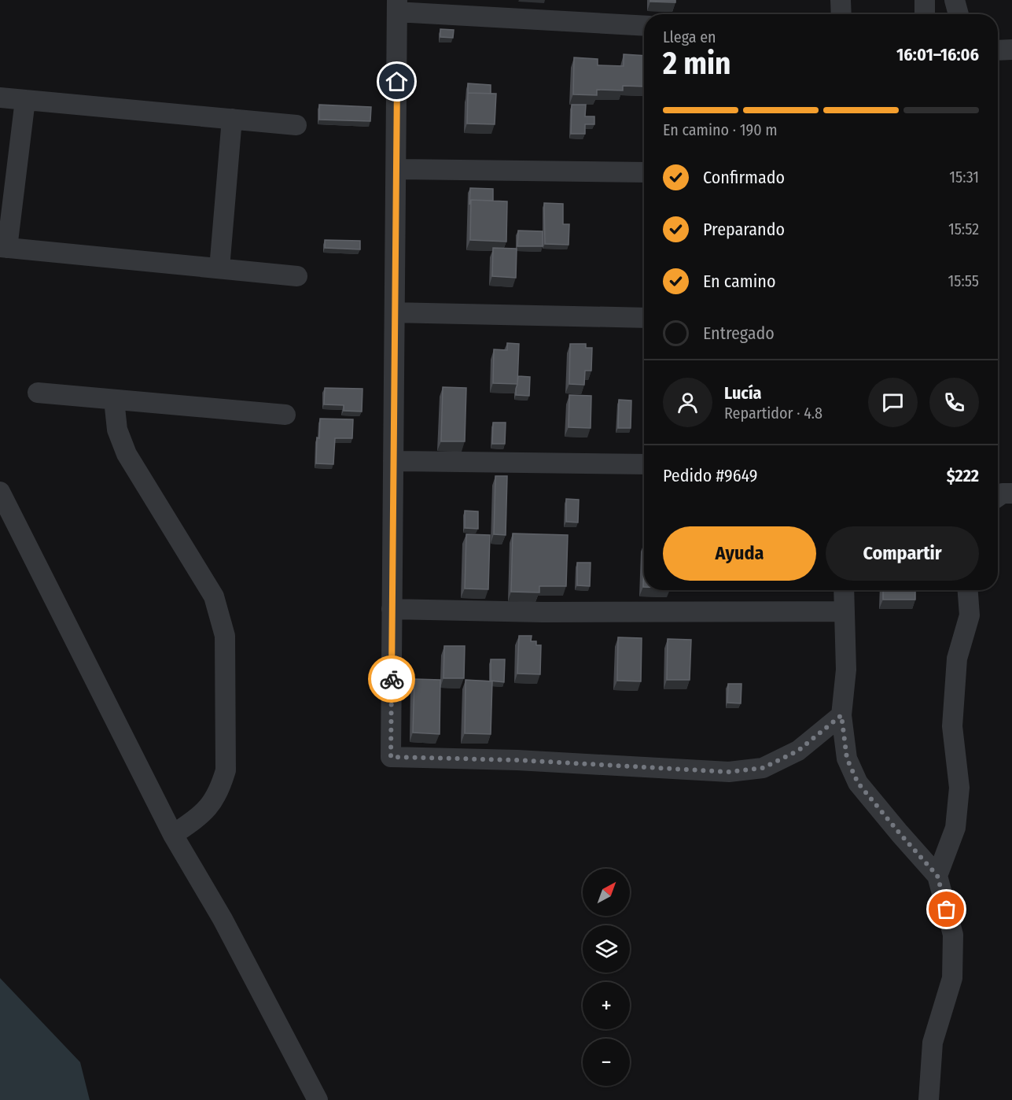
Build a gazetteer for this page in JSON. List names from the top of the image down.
{
  "north": "top right",
  "page": {
    "heading": ["2 min", "Llega en", "16:01–16:06"],
    "panel": [
      "Lucía",
      "Repartidor · 4.8",
      "Pedido #9649",
      "$222"
    ],
    "bar": "En camino · 190 m",
    "list": [
      ["Confirmado", "15:31"],
      ["Preparando", "15:52"],
      ["En camino", "15:55"],
      "Entregado"
    ],
    "buttons": ["Ayuda", "Compartir"],
    "map_buttons": ["+", "−"]
  }
}
